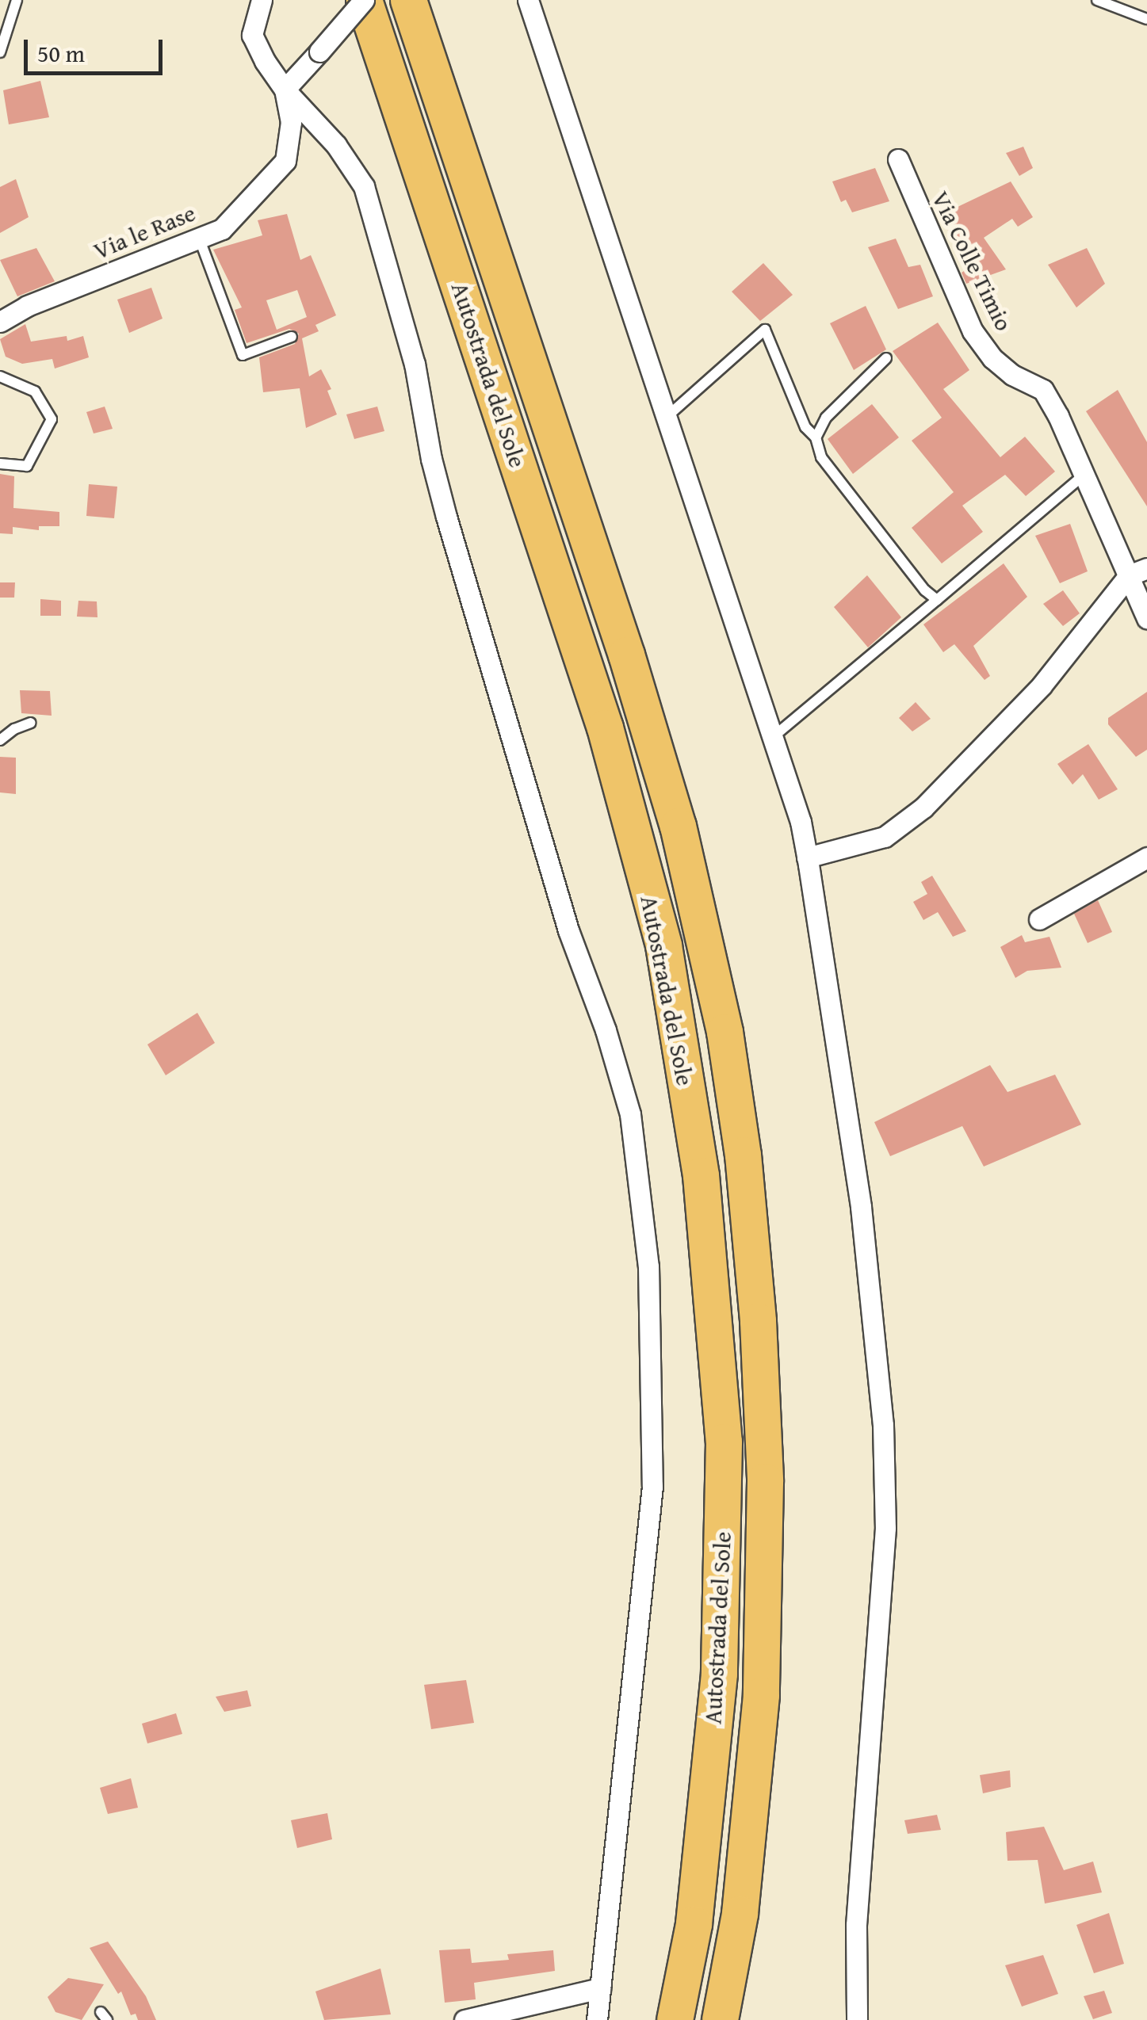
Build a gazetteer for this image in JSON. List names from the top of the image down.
{
  "streets": {
    "highway": ["Autostrada del Sole"],
    "street": ["Via le Rase", "Via Colle Timio"]
  },
  "scale_bar": "50 m"
}
